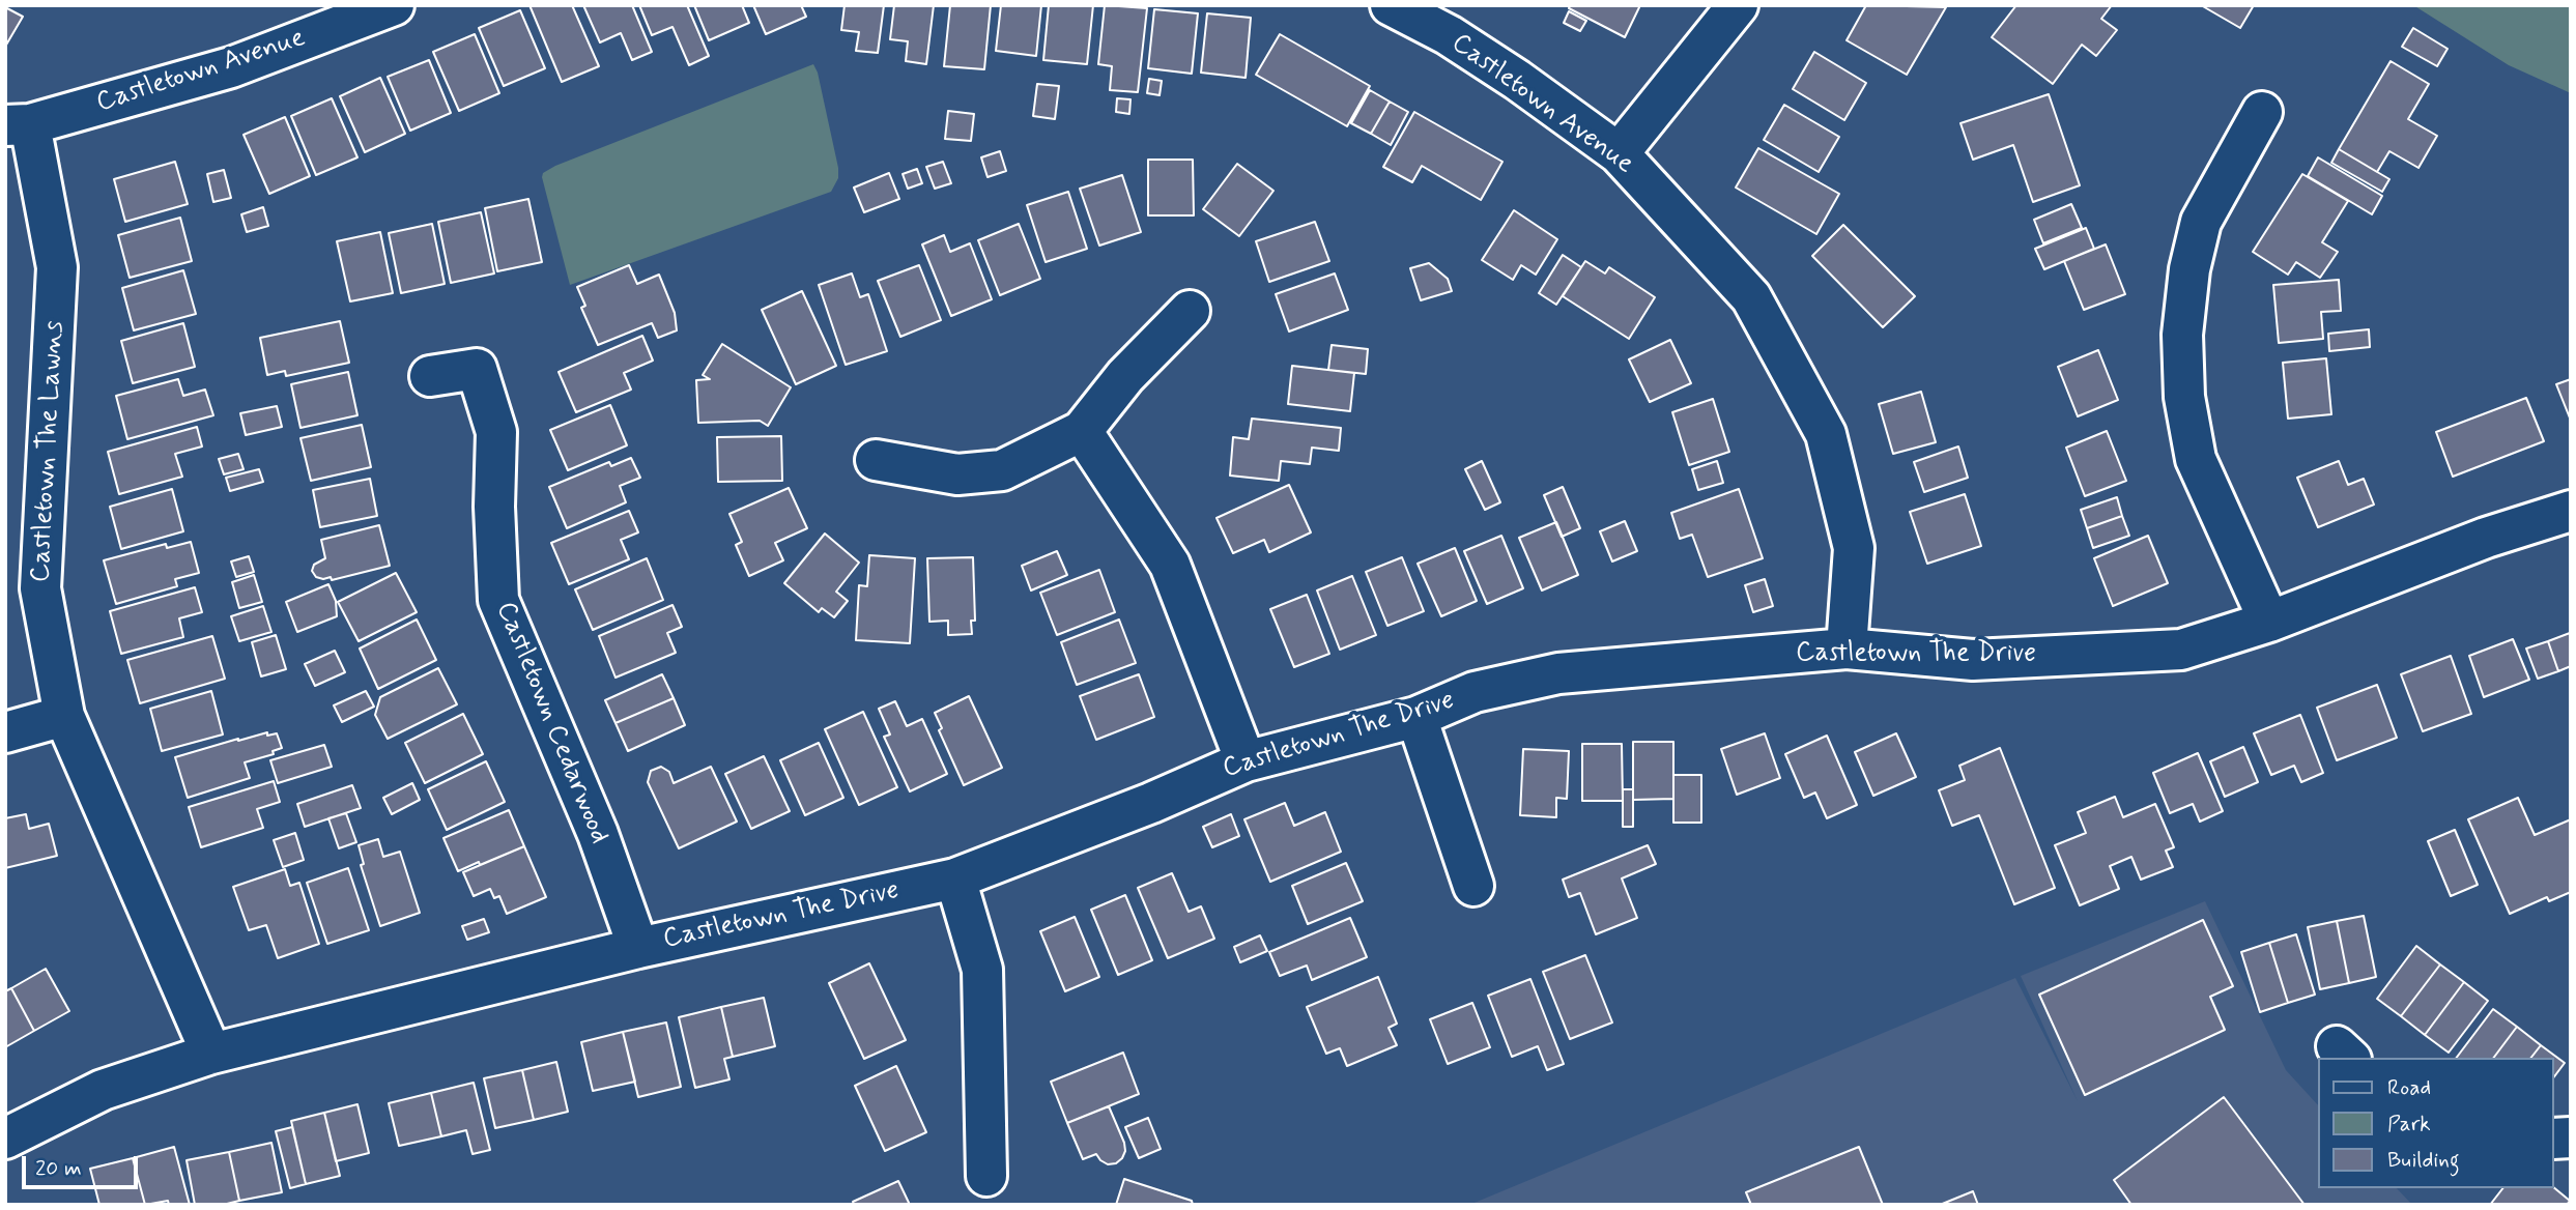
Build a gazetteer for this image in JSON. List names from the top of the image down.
{
  "streets": {
    "street": [
      "Castletown Avenue",
      "Castletown The Lawns",
      "Castletown The Drive",
      "Castletown Cedarwood"
    ]
  },
  "crossings": [
    ["Castletown Avenue", "Castletown The Lawns"],
    ["Castletown Avenue", "Castletown The Drive"],
    ["Castletown The Lawns", "Castletown The Drive"],
    ["Castletown The Drive", "Castletown Cedarwood"]
  ],
  "legend": ["Road", "Park", "Building"],
  "scale_bar": "20 m"
}
